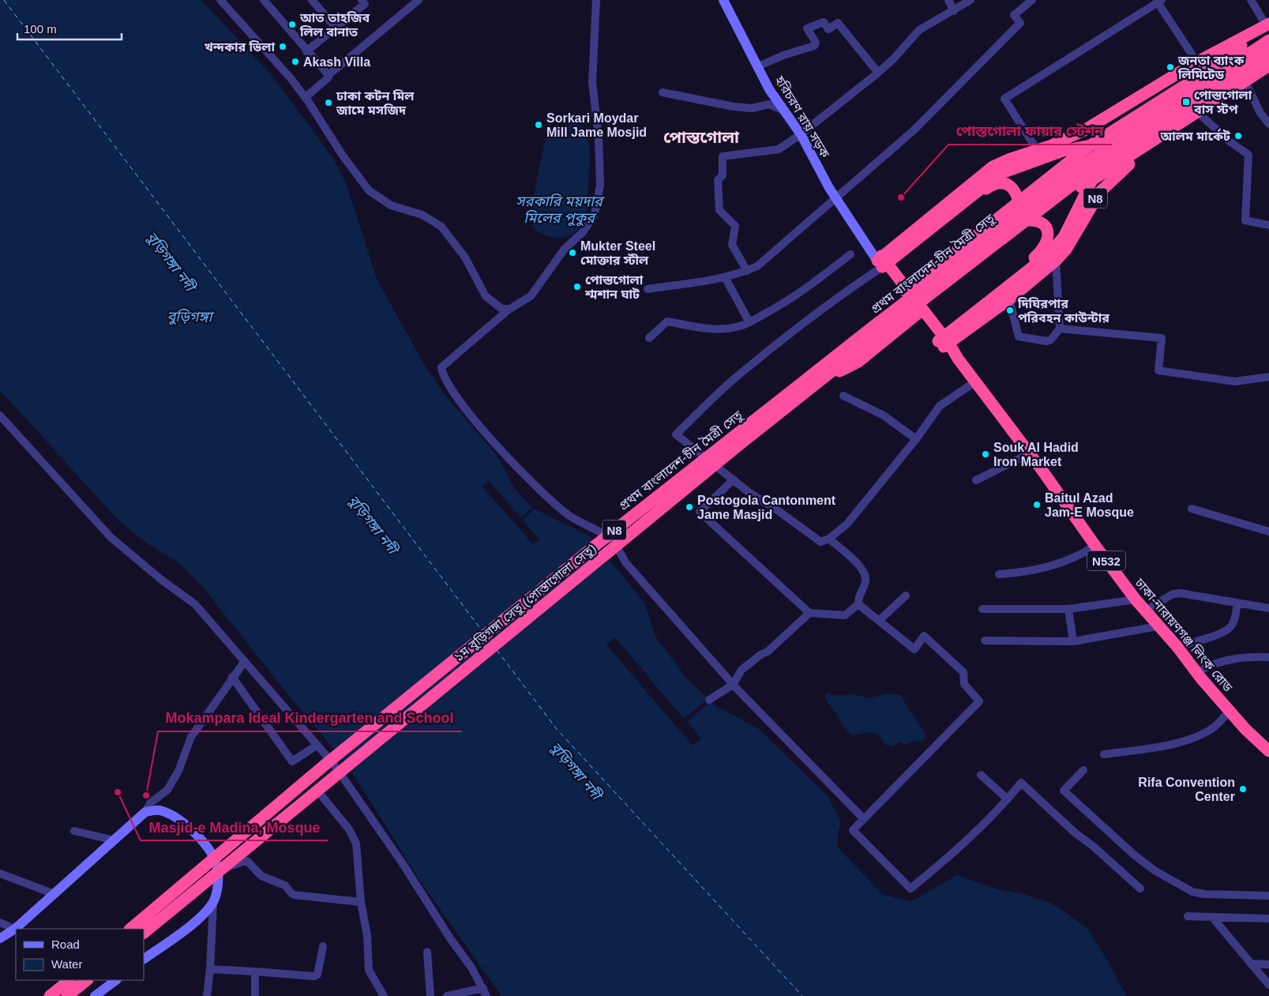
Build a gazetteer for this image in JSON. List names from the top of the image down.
{
  "streets": {
    "highway": [
      "N8",
      "প্রথম বাংলাদেশ-চীন মৈত্রী সেতু",
      "N532",
      "১ম বুড়িগঙ্গা সেতু (পোস্তাগোলা সেতু)",
      "ঢাকা-নারায়ণগঞ্জ লিংক রোড"
    ],
    "main road": ["হরিচরণ রায় সড়ক"]
  },
  "crossings": [
    ["হরিচরণ রায় সড়ক", "ঢাকা-নারায়ণগঞ্জ লিংক রোড"],
    ["N8", "১ম বুড়িগঙ্গা সেতু (পোস্তাগোলা সেতু)"],
    ["N8", "ঢাকা-নারায়ণগঞ্জ লিংক রোড"],
    ["প্রথম বাংলাদেশ-চীন মৈত্রী সেতু", "১ম বুড়িগঙ্গা সেতু (পোস্তাগোলা সেতু)"]
  ],
  "districts": ["পোস্তগোলা"],
  "water": ["সরকারি ময়দার মিলের পুকুর", "বুড়িগঙ্গা নদী", "বুড়িগঙ্গা"],
  "places": {
    "other": [
      "আত তাহজিব লিল বানাত",
      "খন্দকার ভিলা",
      "Akash Villa",
      "জনতা ব্যাংক লিমিটেড",
      "ঢাকা কটন মিল জামে মসজিদ",
      "Sorkari Moydar Mill Jame Mosjid",
      "আলম মার্কেট",
      "পোস্তগোলা ফায়ার স্টেশন",
      "Mukter Steel মোক্তার স্টীল",
      "পোস্তগোলা শ্মশান ঘাট",
      "দিঘিরপার পরিবহন কাউন্টার",
      "Souk Al Hadid Iron Market",
      "Baitul Azad Jam-E Mosque",
      "Postogola Cantonment Jame Masjid",
      "Rifa Convention Center",
      "Masjid-e Madina, Mosque",
      "Mokampara Ideal Kindergarten and School"
    ],
    "transit": ["পোস্তগোলা বাস স্টপ"]
  },
  "legend": ["Road", "Water"],
  "scale_bar": "100 m"
}
